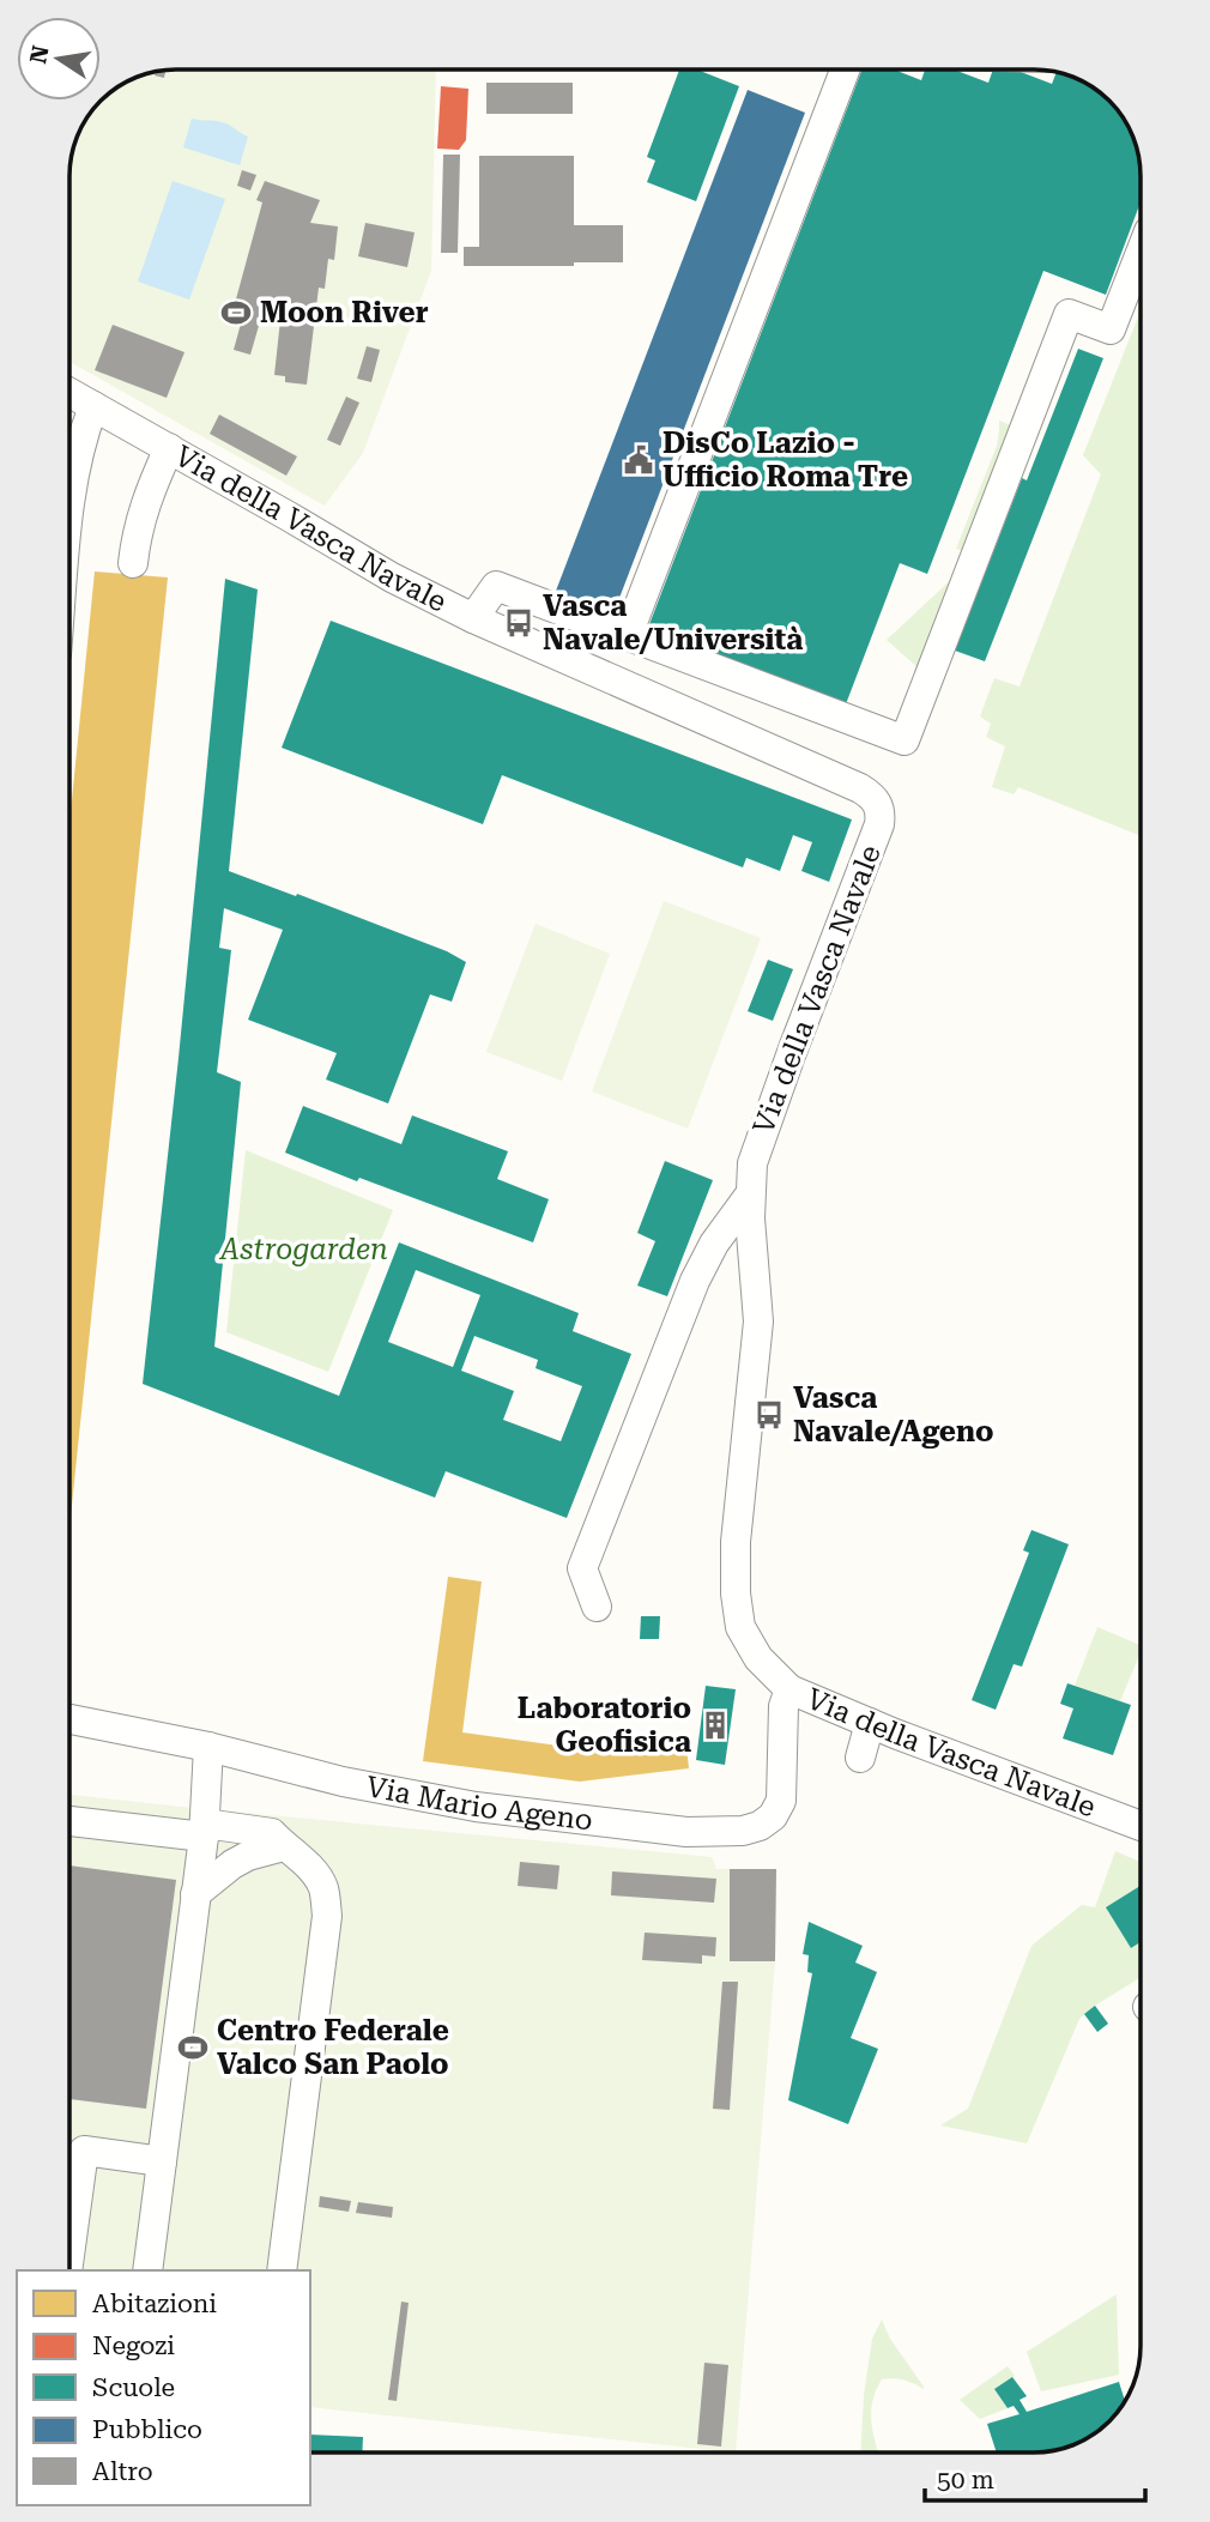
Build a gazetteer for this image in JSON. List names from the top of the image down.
{
  "streets": {
    "street": ["Via della Vasca Navale", "Via Mario Ageno"]
  },
  "crossings": [
    ["Via della Vasca Navale", "Via Mario Ageno"]
  ],
  "parks": ["Astrogarden"],
  "places": {
    "sports": ["Moon River", "Centro Federale Valco San Paolo"],
    "public building": ["DisCo Lazio - Ufficio Roma Tre"],
    "bus stop": ["Vasca Navale/Università", "Vasca Navale/Ageno"],
    "building": ["Laboratorio Geofisica"]
  },
  "legend": [
    "Abitazioni",
    "Negozi",
    "Scuole",
    "Pubblico",
    "Altro"
  ],
  "scale_bar": "50 m",
  "north": "left"
}
